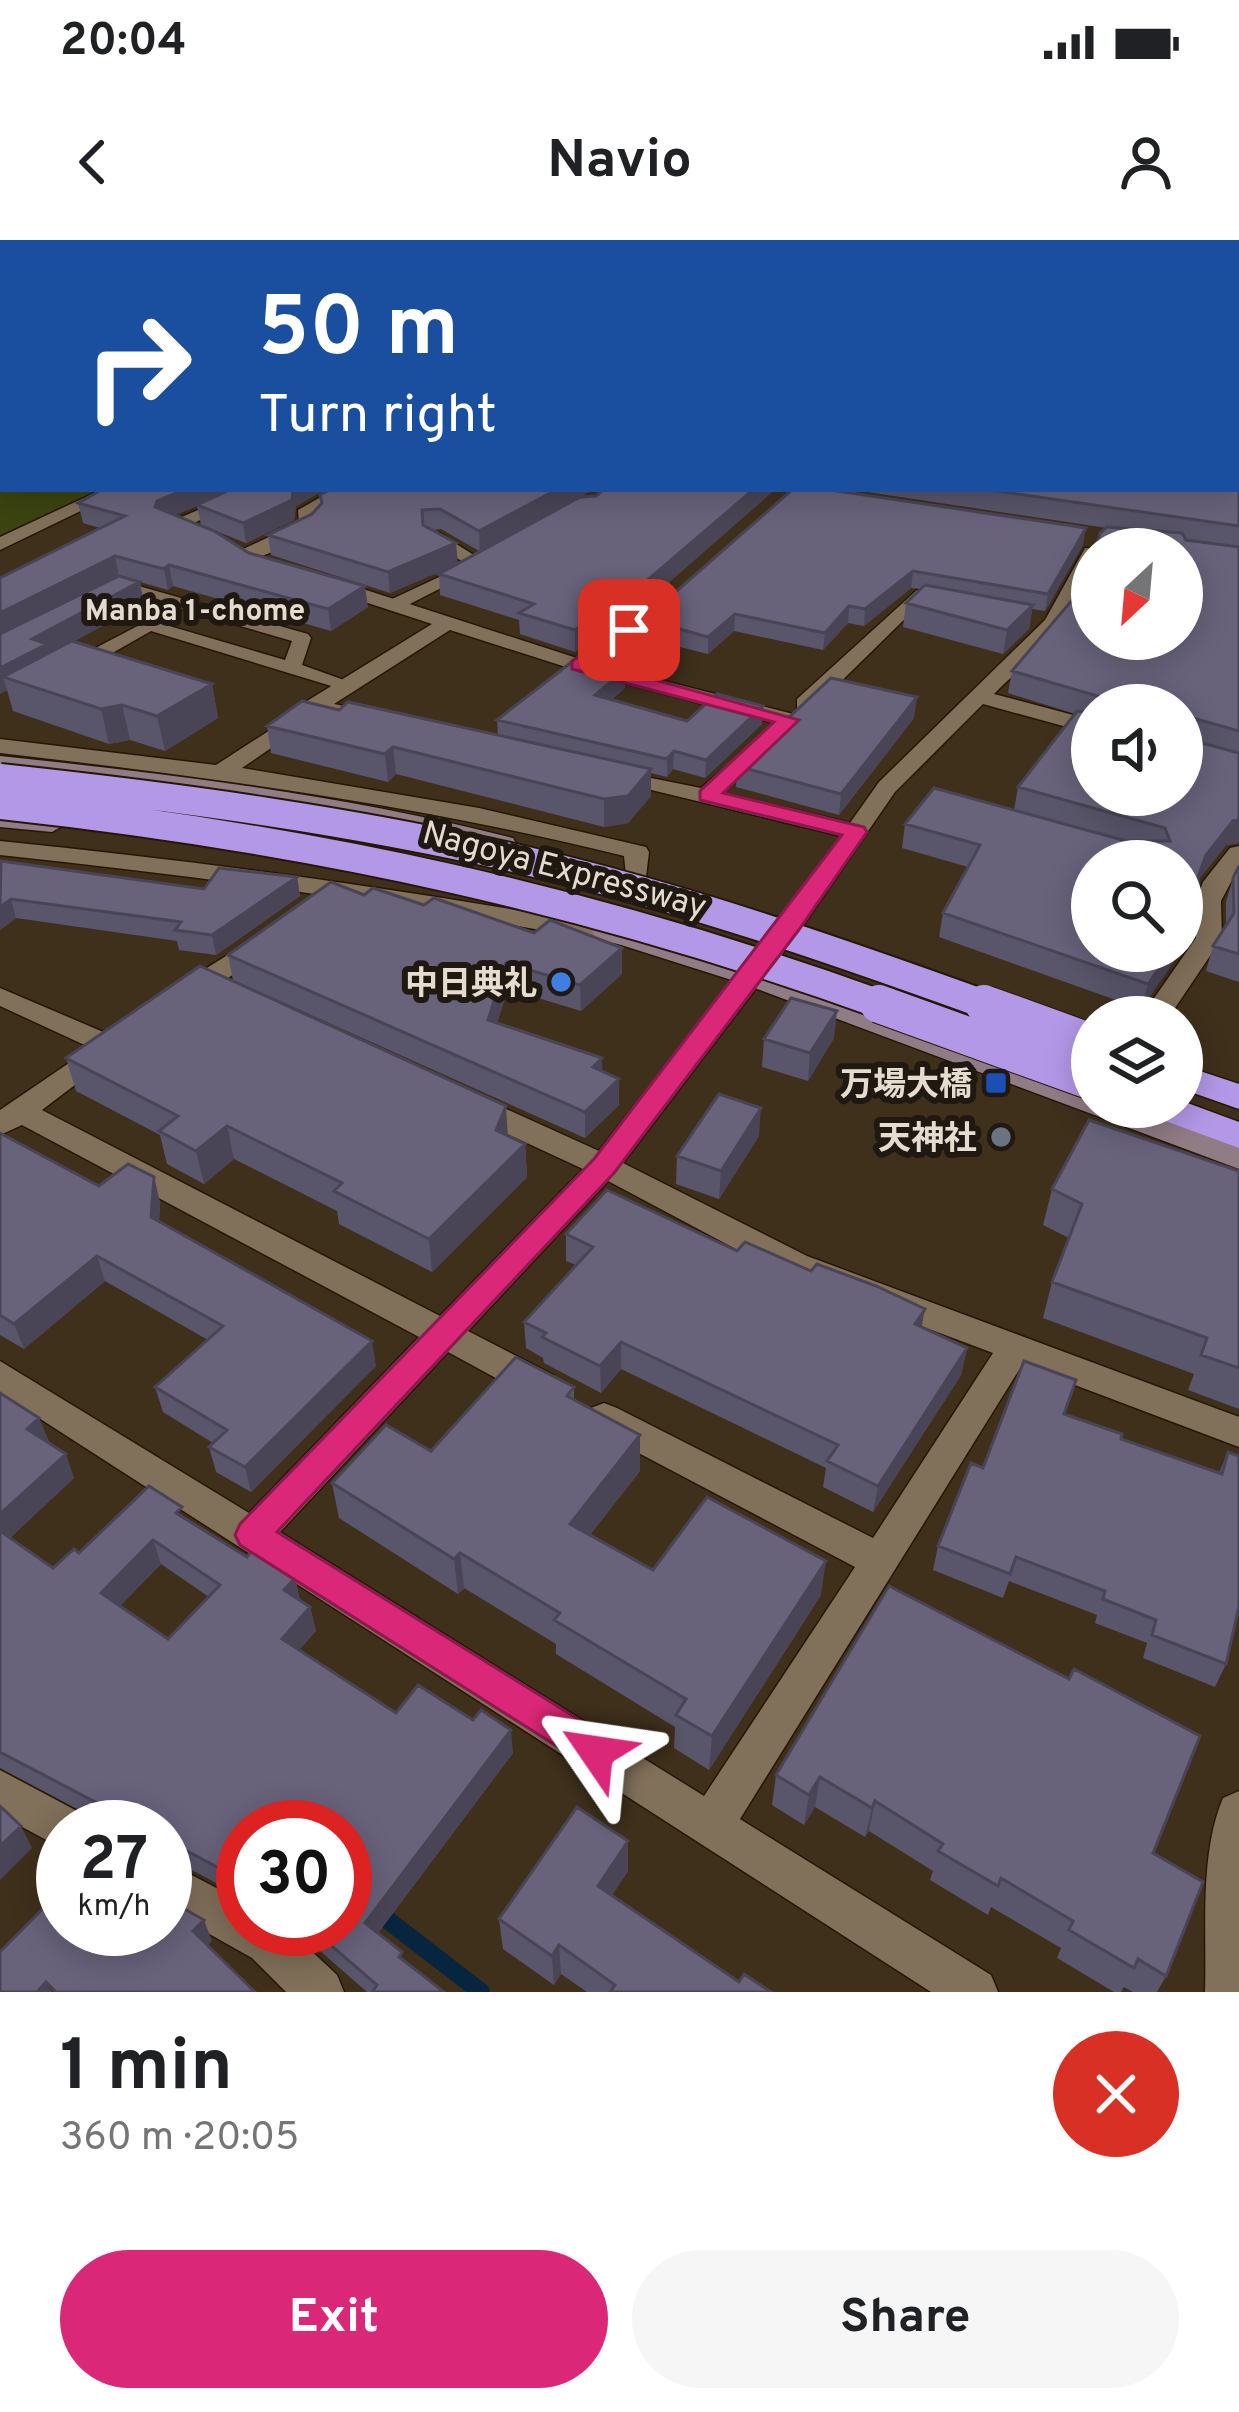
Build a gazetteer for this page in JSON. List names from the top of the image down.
{
  "streets": {
    "highway": ["Nagoya Expressway"]
  },
  "districts": ["Manba 1-chome"],
  "places": {
    "other": ["中日典礼", "天神社"],
    "transit": ["万場大橋"]
  },
  "north": "bottom left",
  "page": {
    "status": "20:04",
    "header": "Navio",
    "turn": ["50 m", "Turn right"],
    "speed": "27 km/h",
    "limit": "30",
    "heading": ["1 min", "360 m · 20:05"],
    "buttons": ["Exit", "Share"]
  }
}
